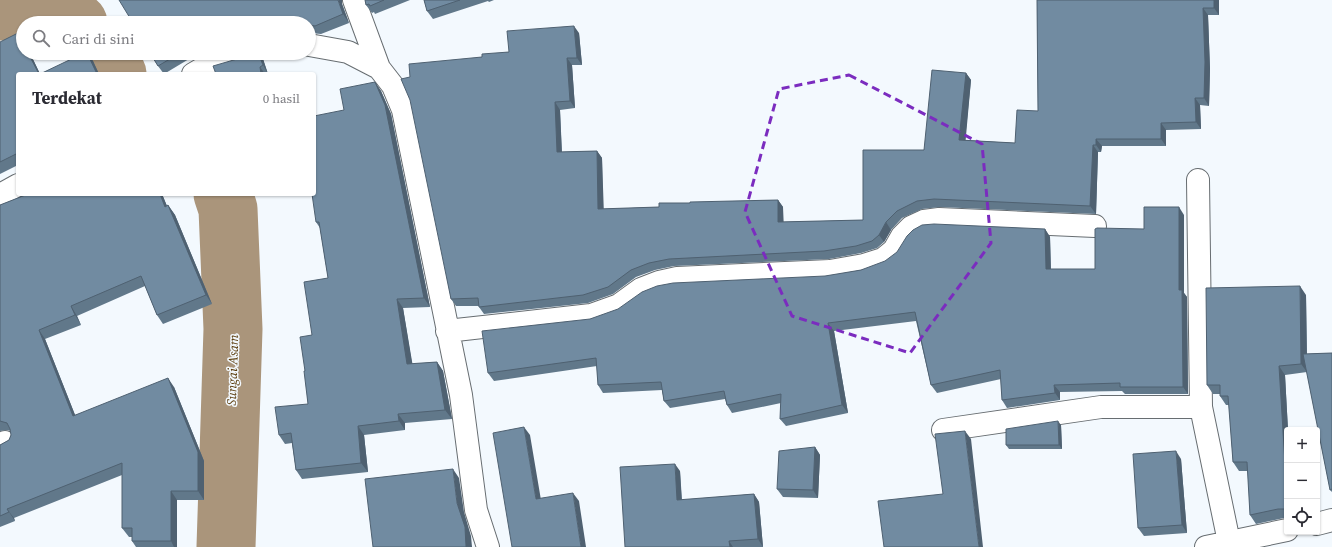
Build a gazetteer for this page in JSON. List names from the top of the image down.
{
  "water": ["Sungai Asam"],
  "page": {
    "search": "Cari di sini",
    "heading": ["Terdekat", "0 hasil"],
    "map_buttons": ["+", "−"]
  }
}
